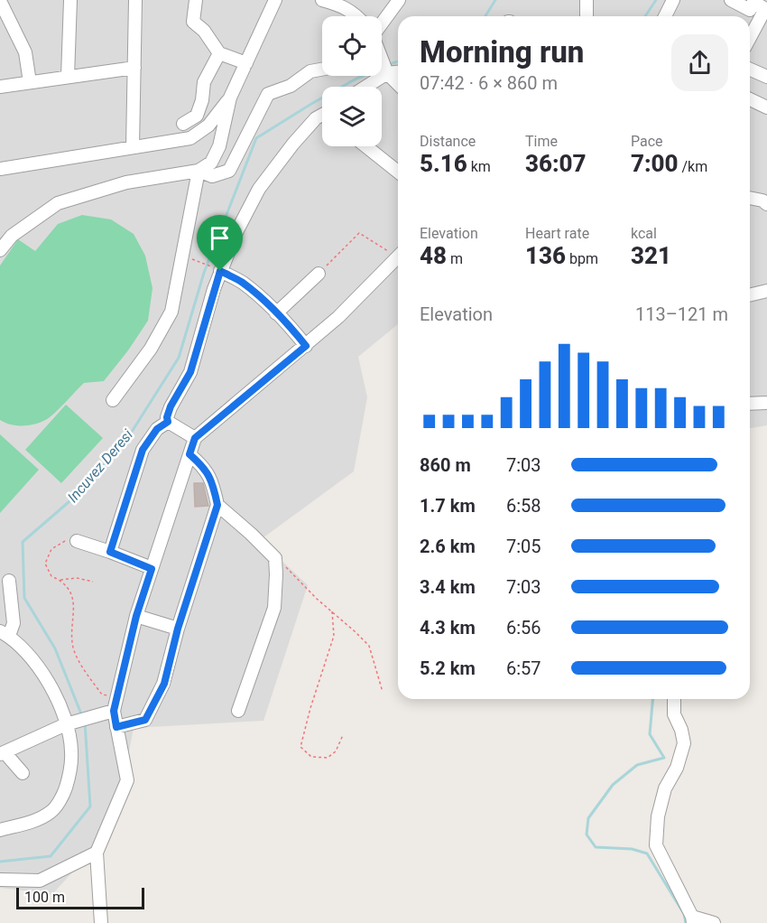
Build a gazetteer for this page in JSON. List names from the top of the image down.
{
  "water": ["Incuvez Deresi"],
  "scale_bar": "100 m",
  "page": {
    "heading": ["Morning run", "07:42 · 6 × 860 m"],
    "stats": [
      ["Distance", "5.16 km"],
      ["Time", "36:07"],
      ["Pace", "7:00 /km"],
      ["Elevation", "48 m"],
      ["Heart rate", "136 bpm"],
      ["kcal", "321"]
    ],
    "chart": ["Elevation", "113–121 m"],
    "list": [
      {
        "name": "860 m",
        "note": "7:03"
      },
      {
        "name": "1.7 km",
        "note": "6:58"
      },
      {
        "name": "2.6 km",
        "note": "7:05"
      },
      {
        "name": "3.4 km",
        "note": "7:03"
      },
      {
        "name": "4.3 km",
        "note": "6:56"
      },
      {
        "name": "5.2 km",
        "note": "6:57"
      }
    ],
    "scale": "100 m"
  }
}
